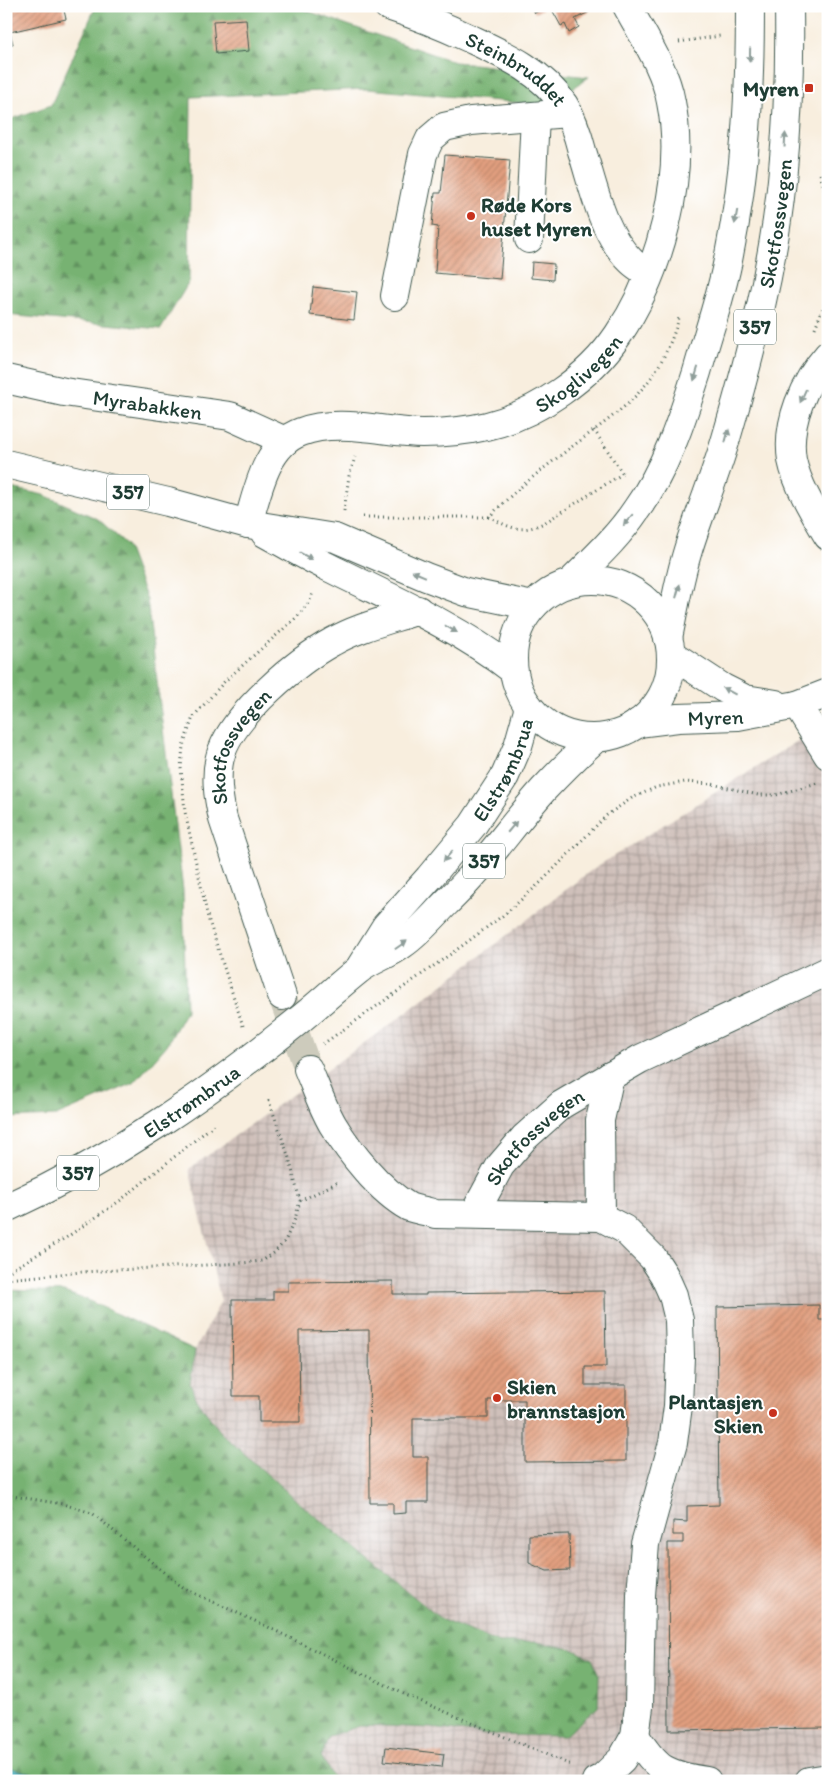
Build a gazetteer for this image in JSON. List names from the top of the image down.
{
  "streets": {
    "main road": [
      "Steinbruddet",
      "Skotfossvegen",
      "357",
      "Skoglivegen",
      "Myrabakken",
      "Myren",
      "Elstrømbrua"
    ]
  },
  "crossings": [
    ["Steinbruddet", "Skoglivegen"],
    ["Skotfossvegen", "357"],
    ["Skotfossvegen", "Myren"],
    ["Skotfossvegen", "Elstrømbrua"],
    ["357", "Skoglivegen"],
    ["357", "Myren"],
    ["357", "Elstrømbrua"],
    ["Skoglivegen", "Myrabakken"],
    ["Myren", "Elstrømbrua"]
  ],
  "one_way": ["Myren"],
  "places": {
    "transit": ["Myren"],
    "other": ["Røde Kors huset Myren", "Skien brannstasjon", "Plantasjen Skien"]
  }
}
